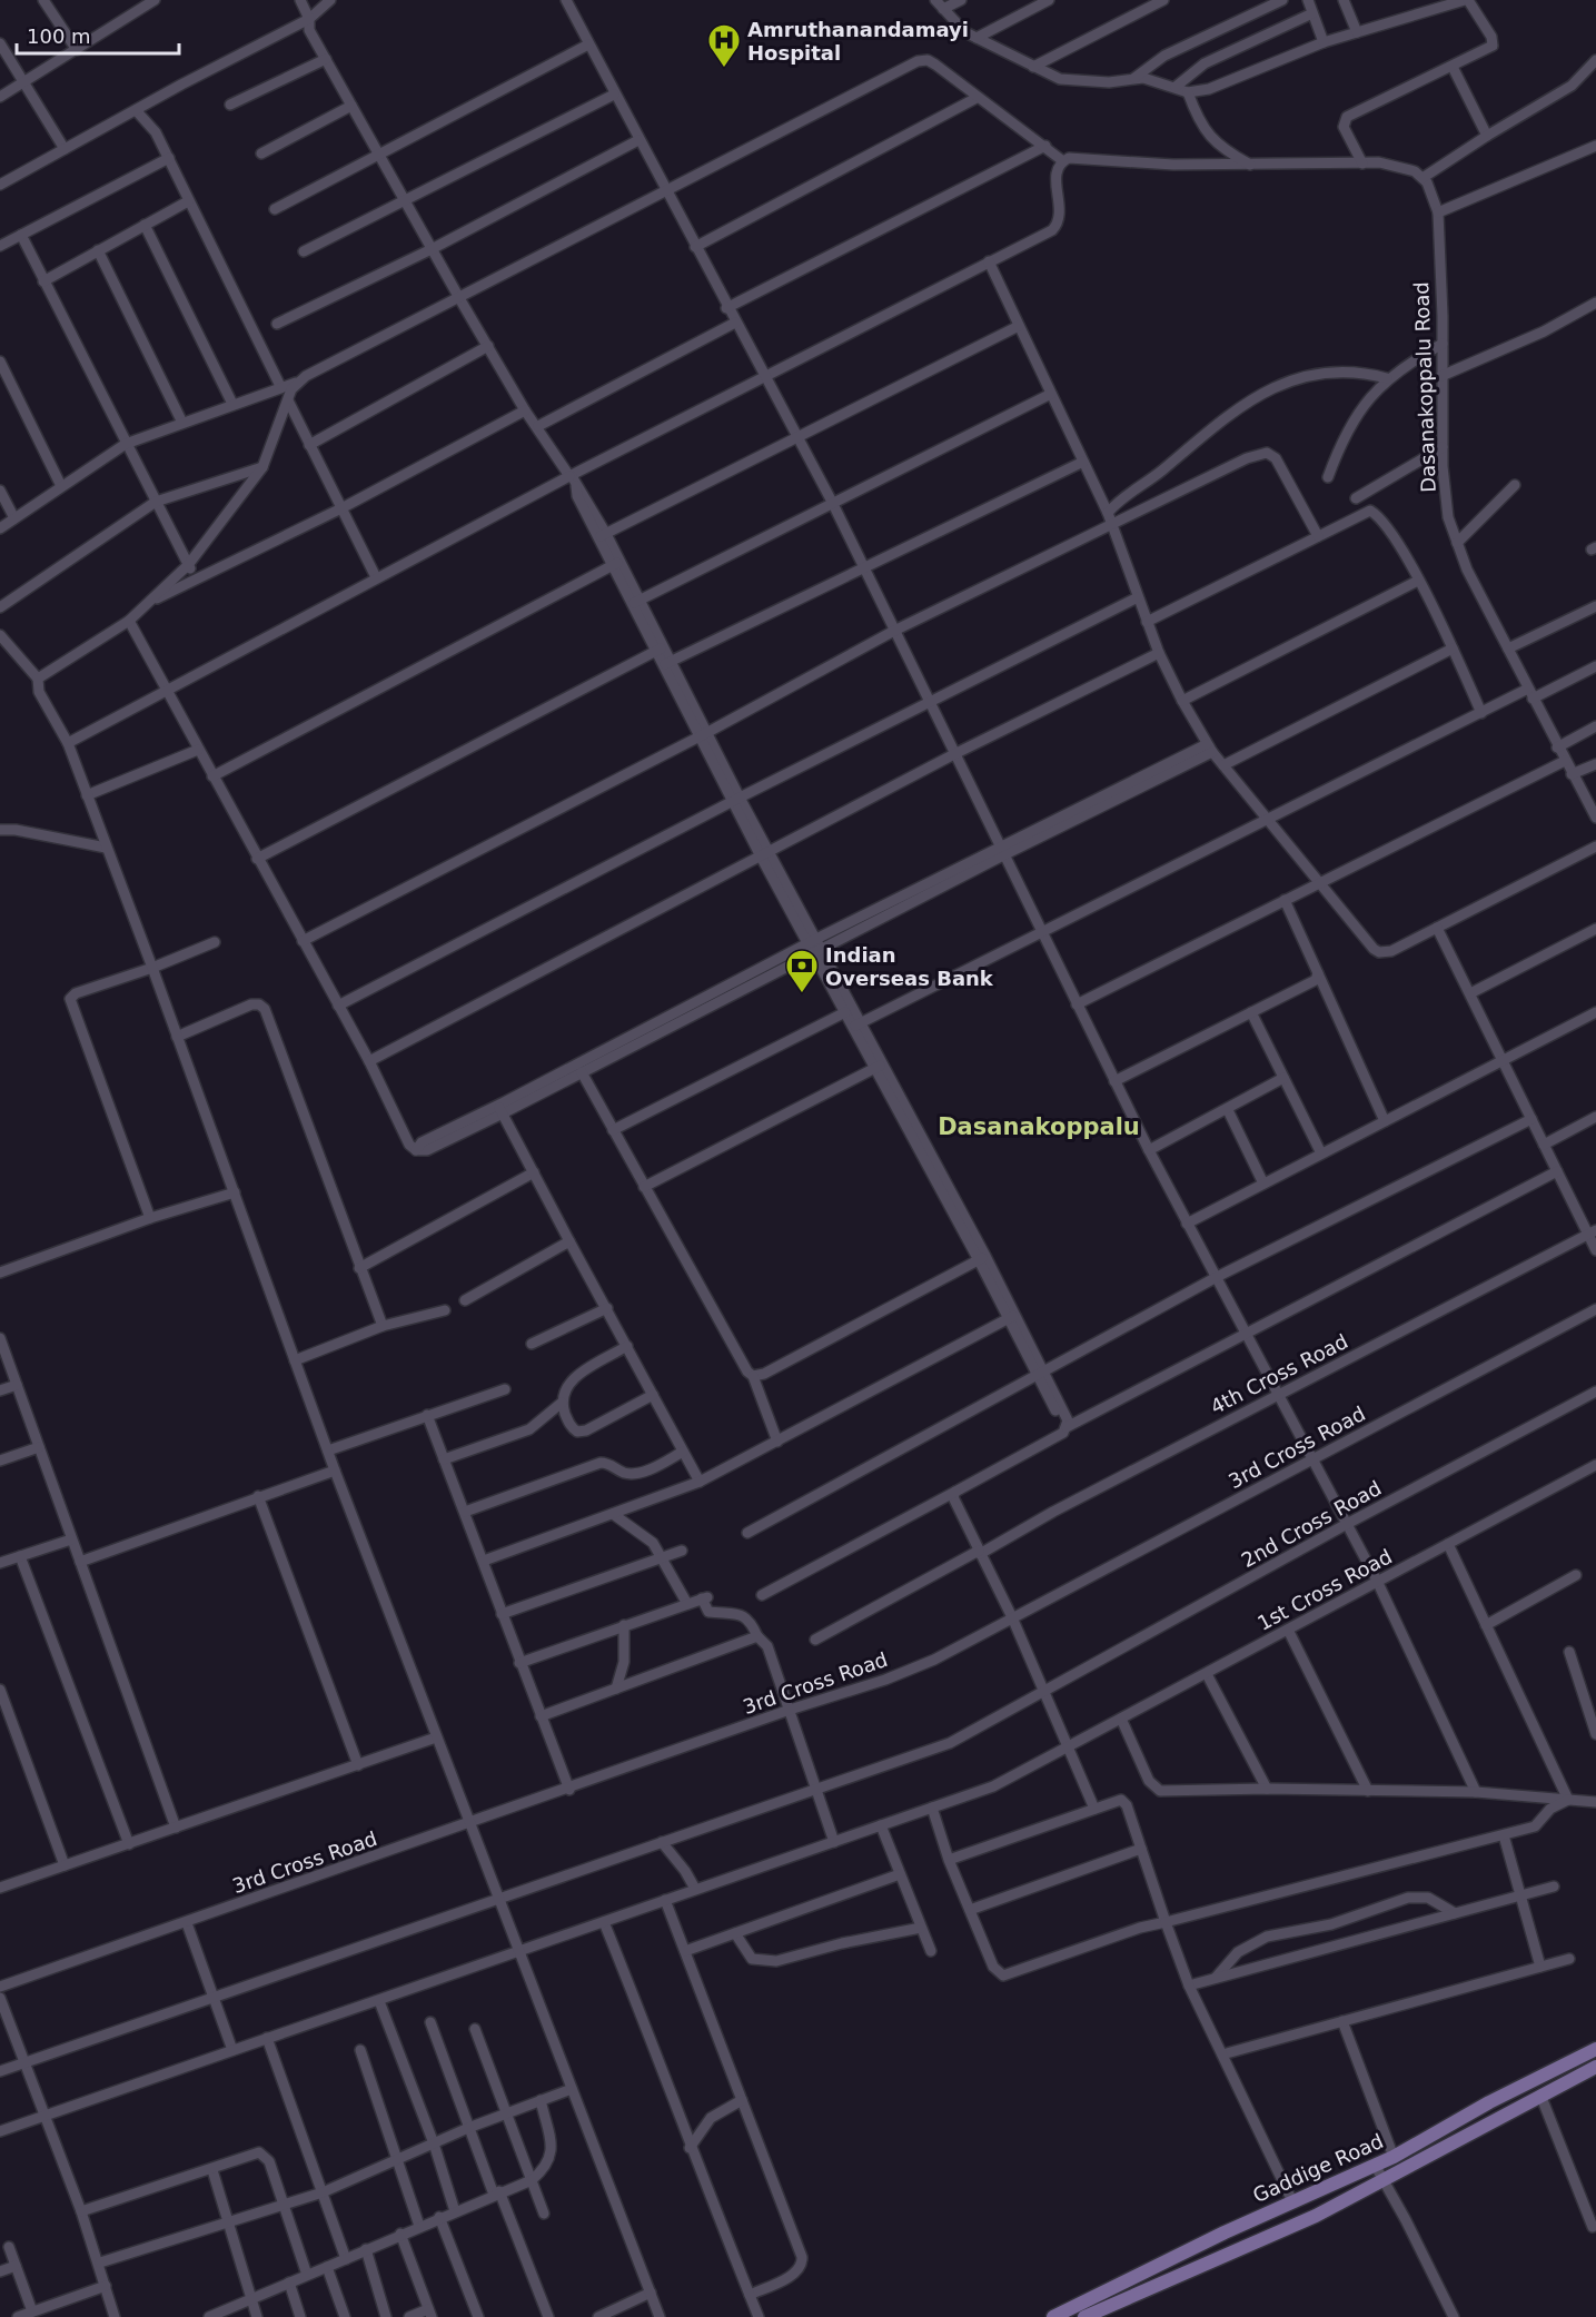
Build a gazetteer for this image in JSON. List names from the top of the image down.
{
  "streets": {
    "main road": ["Gaddige Road"],
    "street": [
      "Dasanakoppalu Road",
      "4th Cross Road",
      "3rd Cross Road",
      "2nd Cross Road",
      "1st Cross Road"
    ]
  },
  "districts": ["Dasanakoppalu"],
  "places": {
    "hospital": ["Amruthanandamayi Hospital"],
    "bank": ["Indian Overseas Bank"]
  },
  "scale_bar": "100 m"
}
